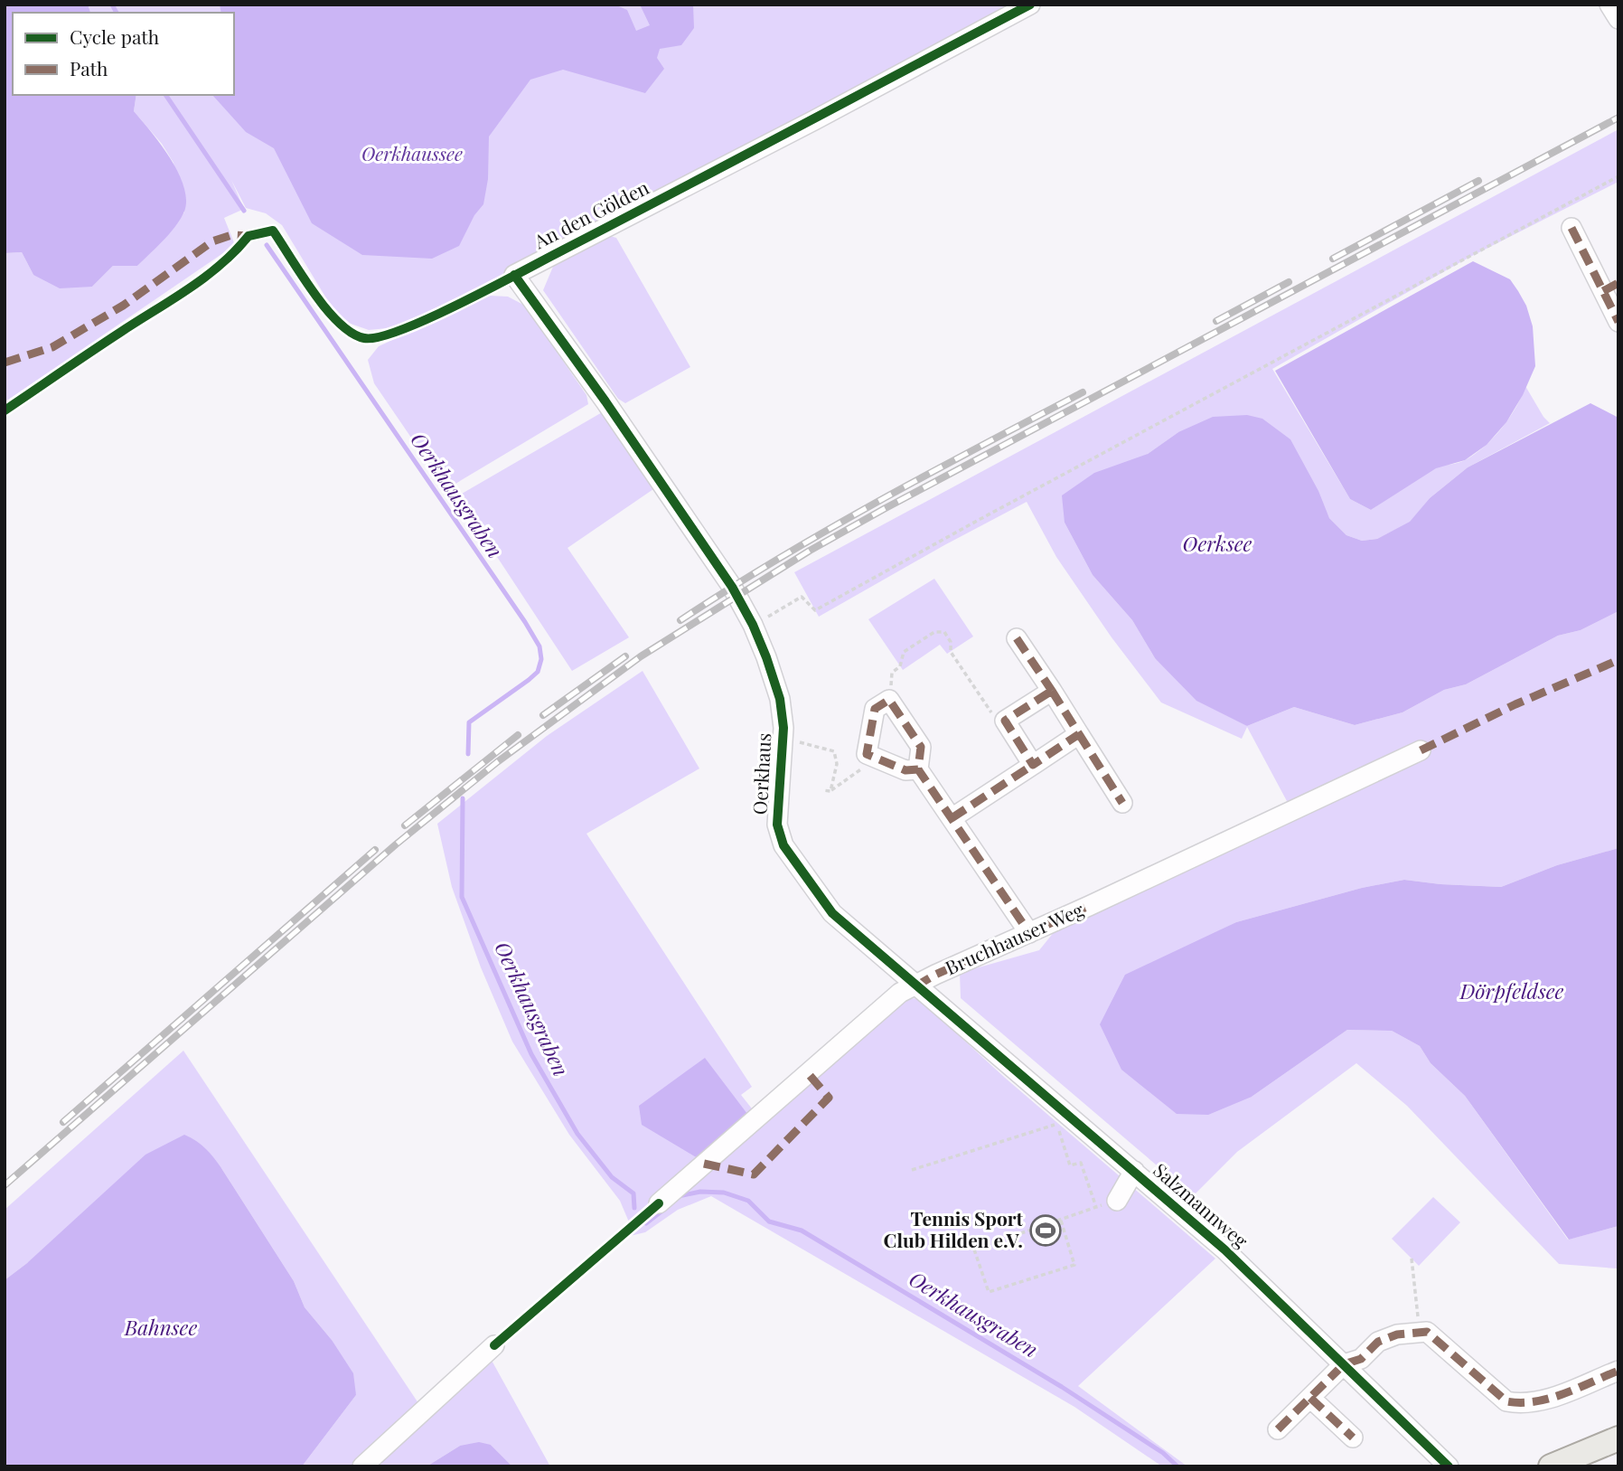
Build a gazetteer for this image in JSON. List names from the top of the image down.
{
  "streets": {
    "street": [
      "An den Gölden",
      "Oerkhaus",
      "Bruchhauser Weg",
      "Salzmannweg"
    ]
  },
  "crossings": [
    ["An den Gölden", "Oerkhaus"],
    ["Oerkhaus", "Bruchhauser Weg"],
    ["Oerkhaus", "Salzmannweg"],
    ["Bruchhauser Weg", "Salzmannweg"]
  ],
  "water": [
    "Oerkhausgraben",
    "Oerksee",
    "Dörpfeldsee",
    "Bahnsee"
  ],
  "parks": ["Oerkhaussee"],
  "places": {
    "sports": ["Tennis Sport Club Hilden e.V."]
  },
  "legend": ["Cycle path", "Path"]
}
